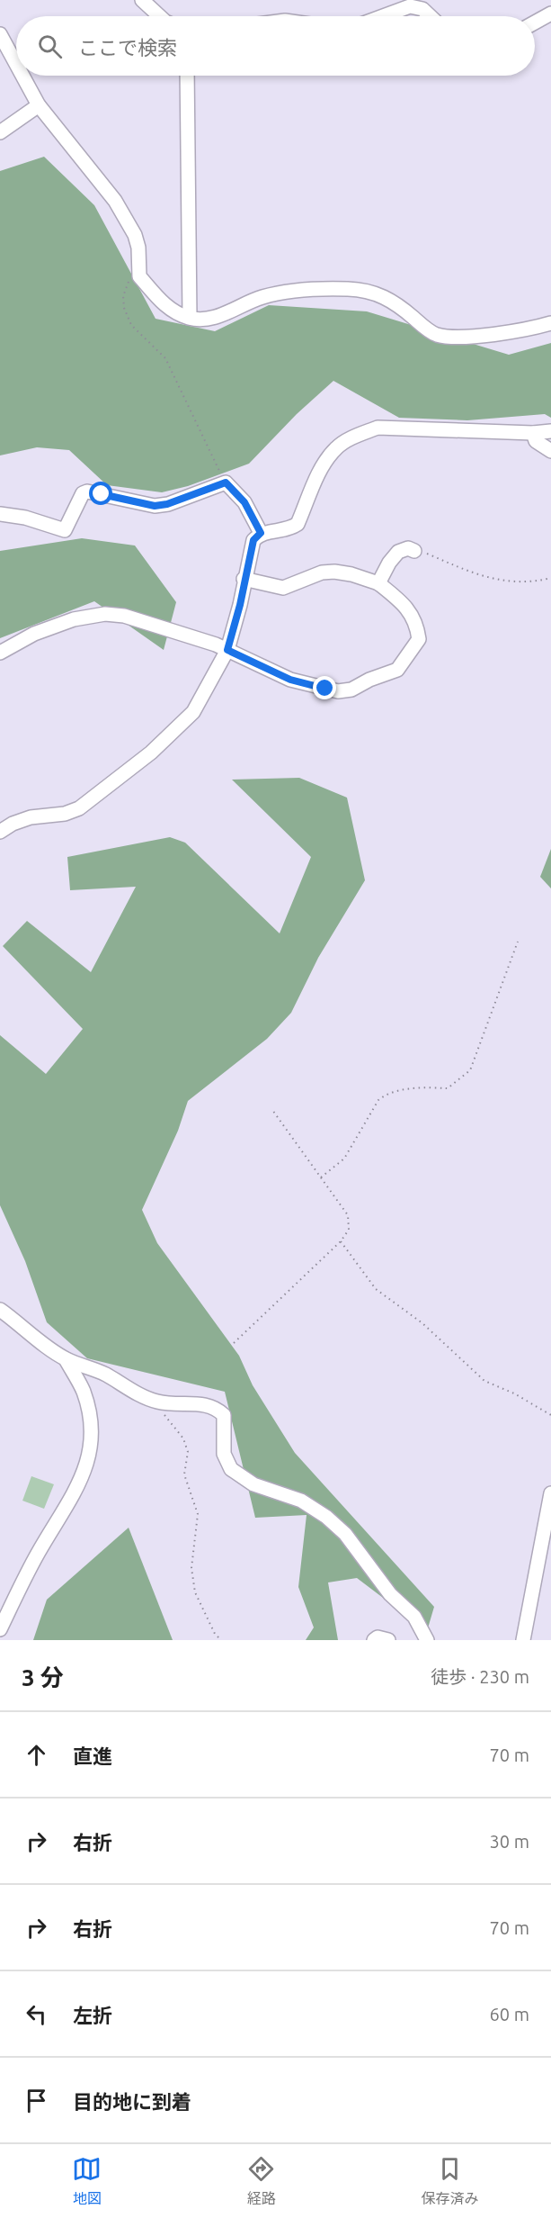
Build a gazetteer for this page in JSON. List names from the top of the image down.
{
  "page": {
    "search": "ここで検索",
    "heading": ["3 分", "徒歩 · 230 m"],
    "list": [
      ["直進", "70 m"],
      ["右折", "30 m"],
      ["右折", "70 m"],
      ["左折", "60 m"],
      "目的地に到着"
    ],
    "nav": ["地図", "経路", "保存済み"]
  }
}
